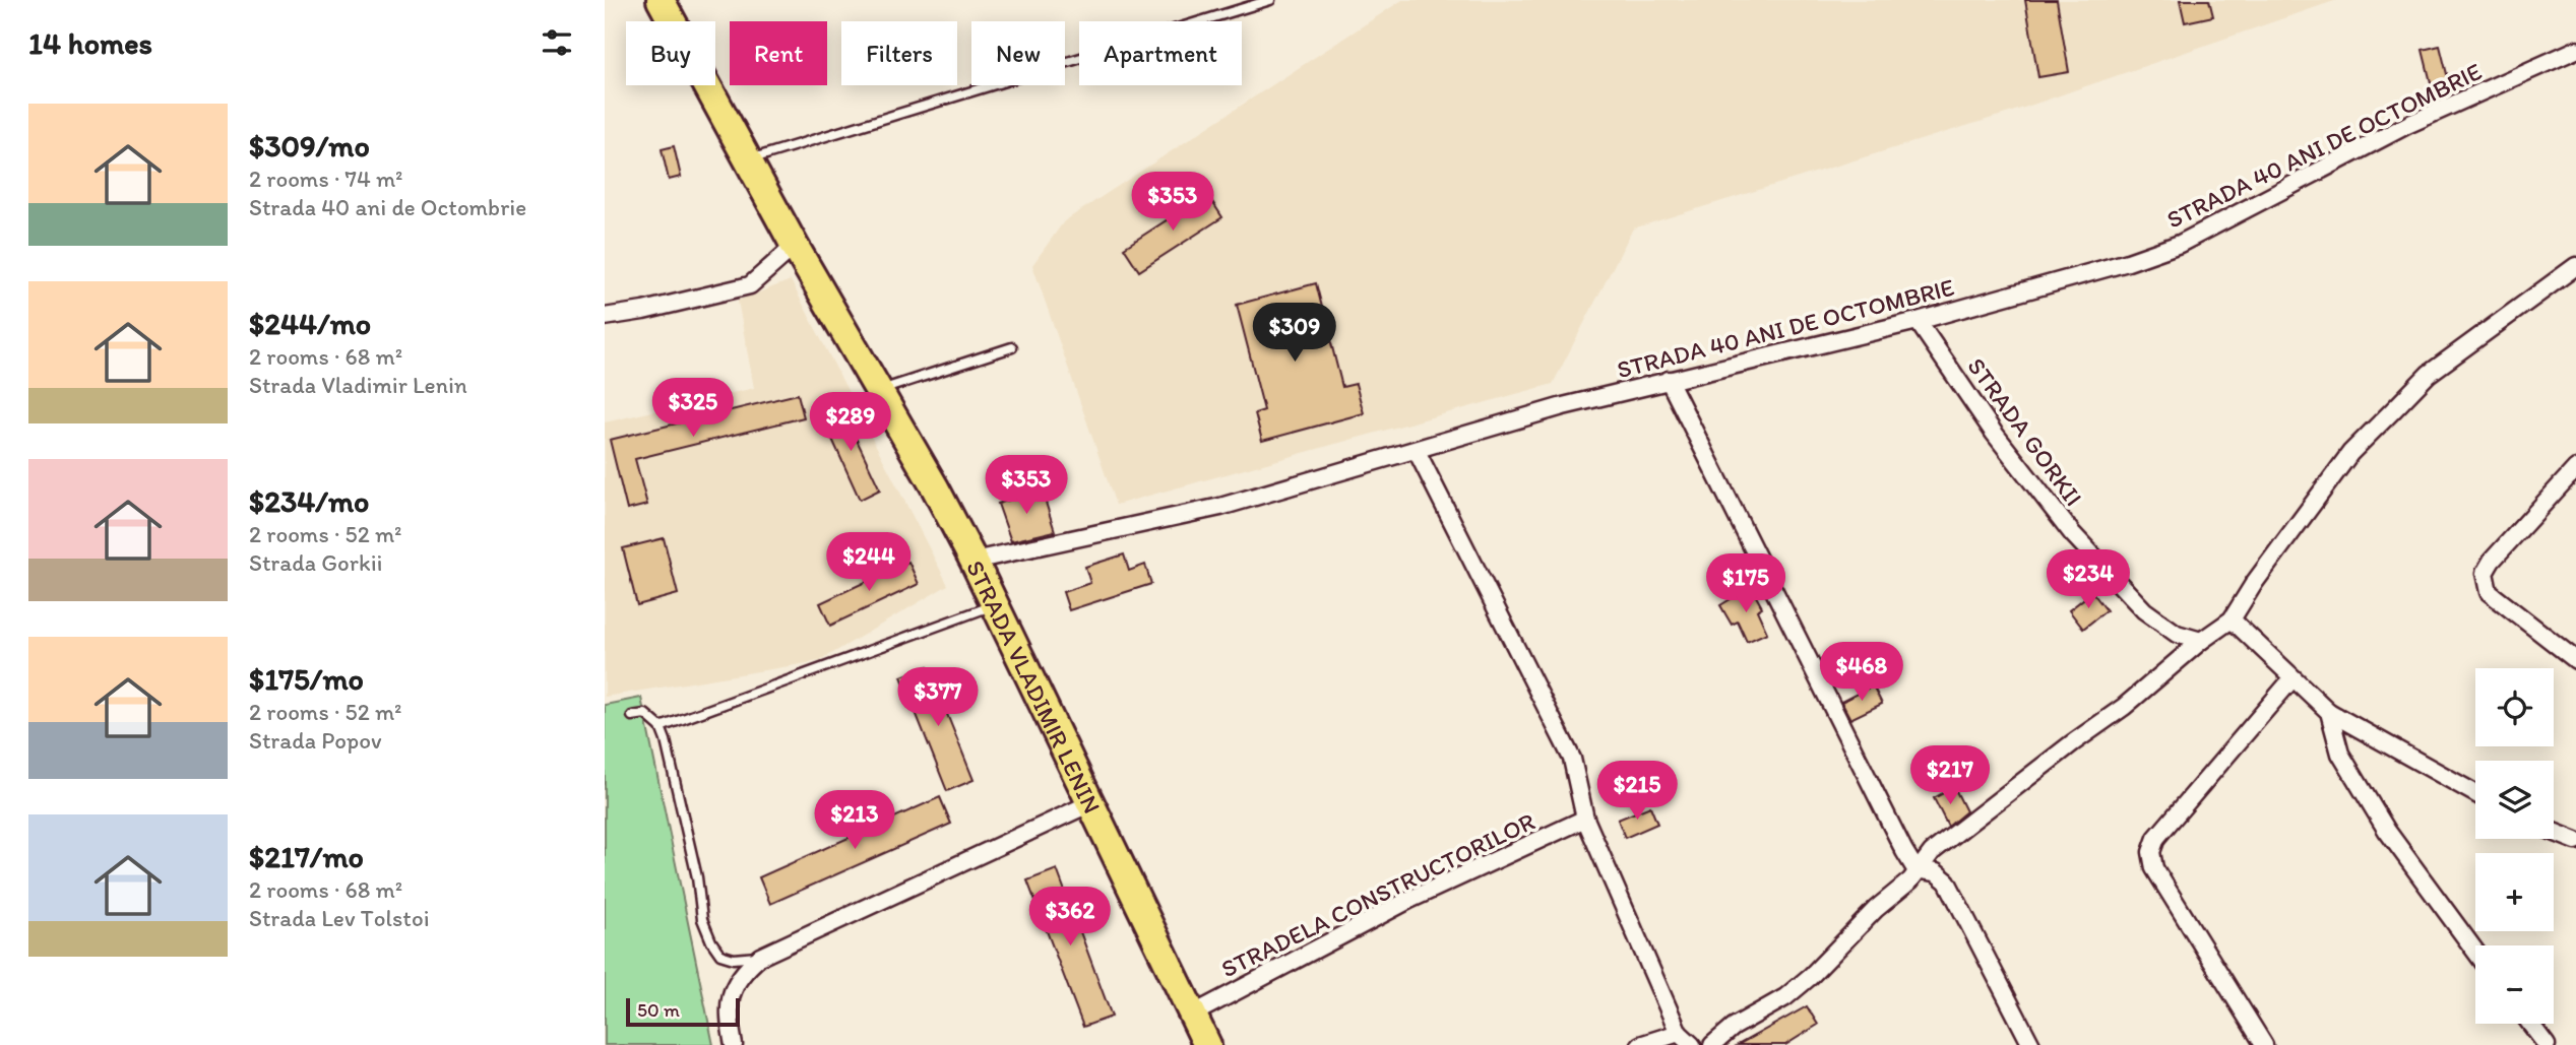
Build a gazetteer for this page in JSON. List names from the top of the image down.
{
  "streets": {
    "main road": ["STRADA VLADIMIR LENIN"],
    "street": ["STRADA 40 ANI DE OCTOMBRIE", "STRADA GORKII", "STRADELA CONSTRUCTORILOR"]
  },
  "crossings": [
    ["STRADA 40 ANI DE OCTOMBRIE", "STRADA GORKII"],
    ["STRADA 40 ANI DE OCTOMBRIE", "STRADA VLADIMIR LENIN"],
    ["STRADA VLADIMIR LENIN", "STRADELA CONSTRUCTORILOR"]
  ],
  "scale_bar": "50 m",
  "page": {
    "heading": "14 homes",
    "chip": [
      "Buy",
      "Rent",
      "Filters",
      "New",
      "Apartment"
    ],
    "list": [
      {
        "name": "$309/mo",
        "note": "2 rooms · 74 m² · Strada 40 ani de Octombrie"
      },
      {
        "name": "$244/mo",
        "note": "2 rooms · 68 m² · Strada Vladimir Lenin"
      },
      {
        "name": "$234/mo",
        "note": "2 rooms · 52 m² · Strada Gorkii"
      },
      {
        "name": "$175/mo",
        "note": "2 rooms · 52 m² · Strada Popov"
      },
      {
        "name": "$217/mo",
        "note": "2 rooms · 68 m² · Strada Lev Tolstoi"
      }
    ],
    "price": [
      "$353",
      "$309",
      "$325",
      "$289",
      "$353",
      "$244",
      "$234",
      "$175",
      "$468",
      "$377",
      "$217",
      "$215",
      "$213",
      "$362"
    ],
    "map_buttons": ["+", "−"],
    "scale": "50 m"
  }
}
